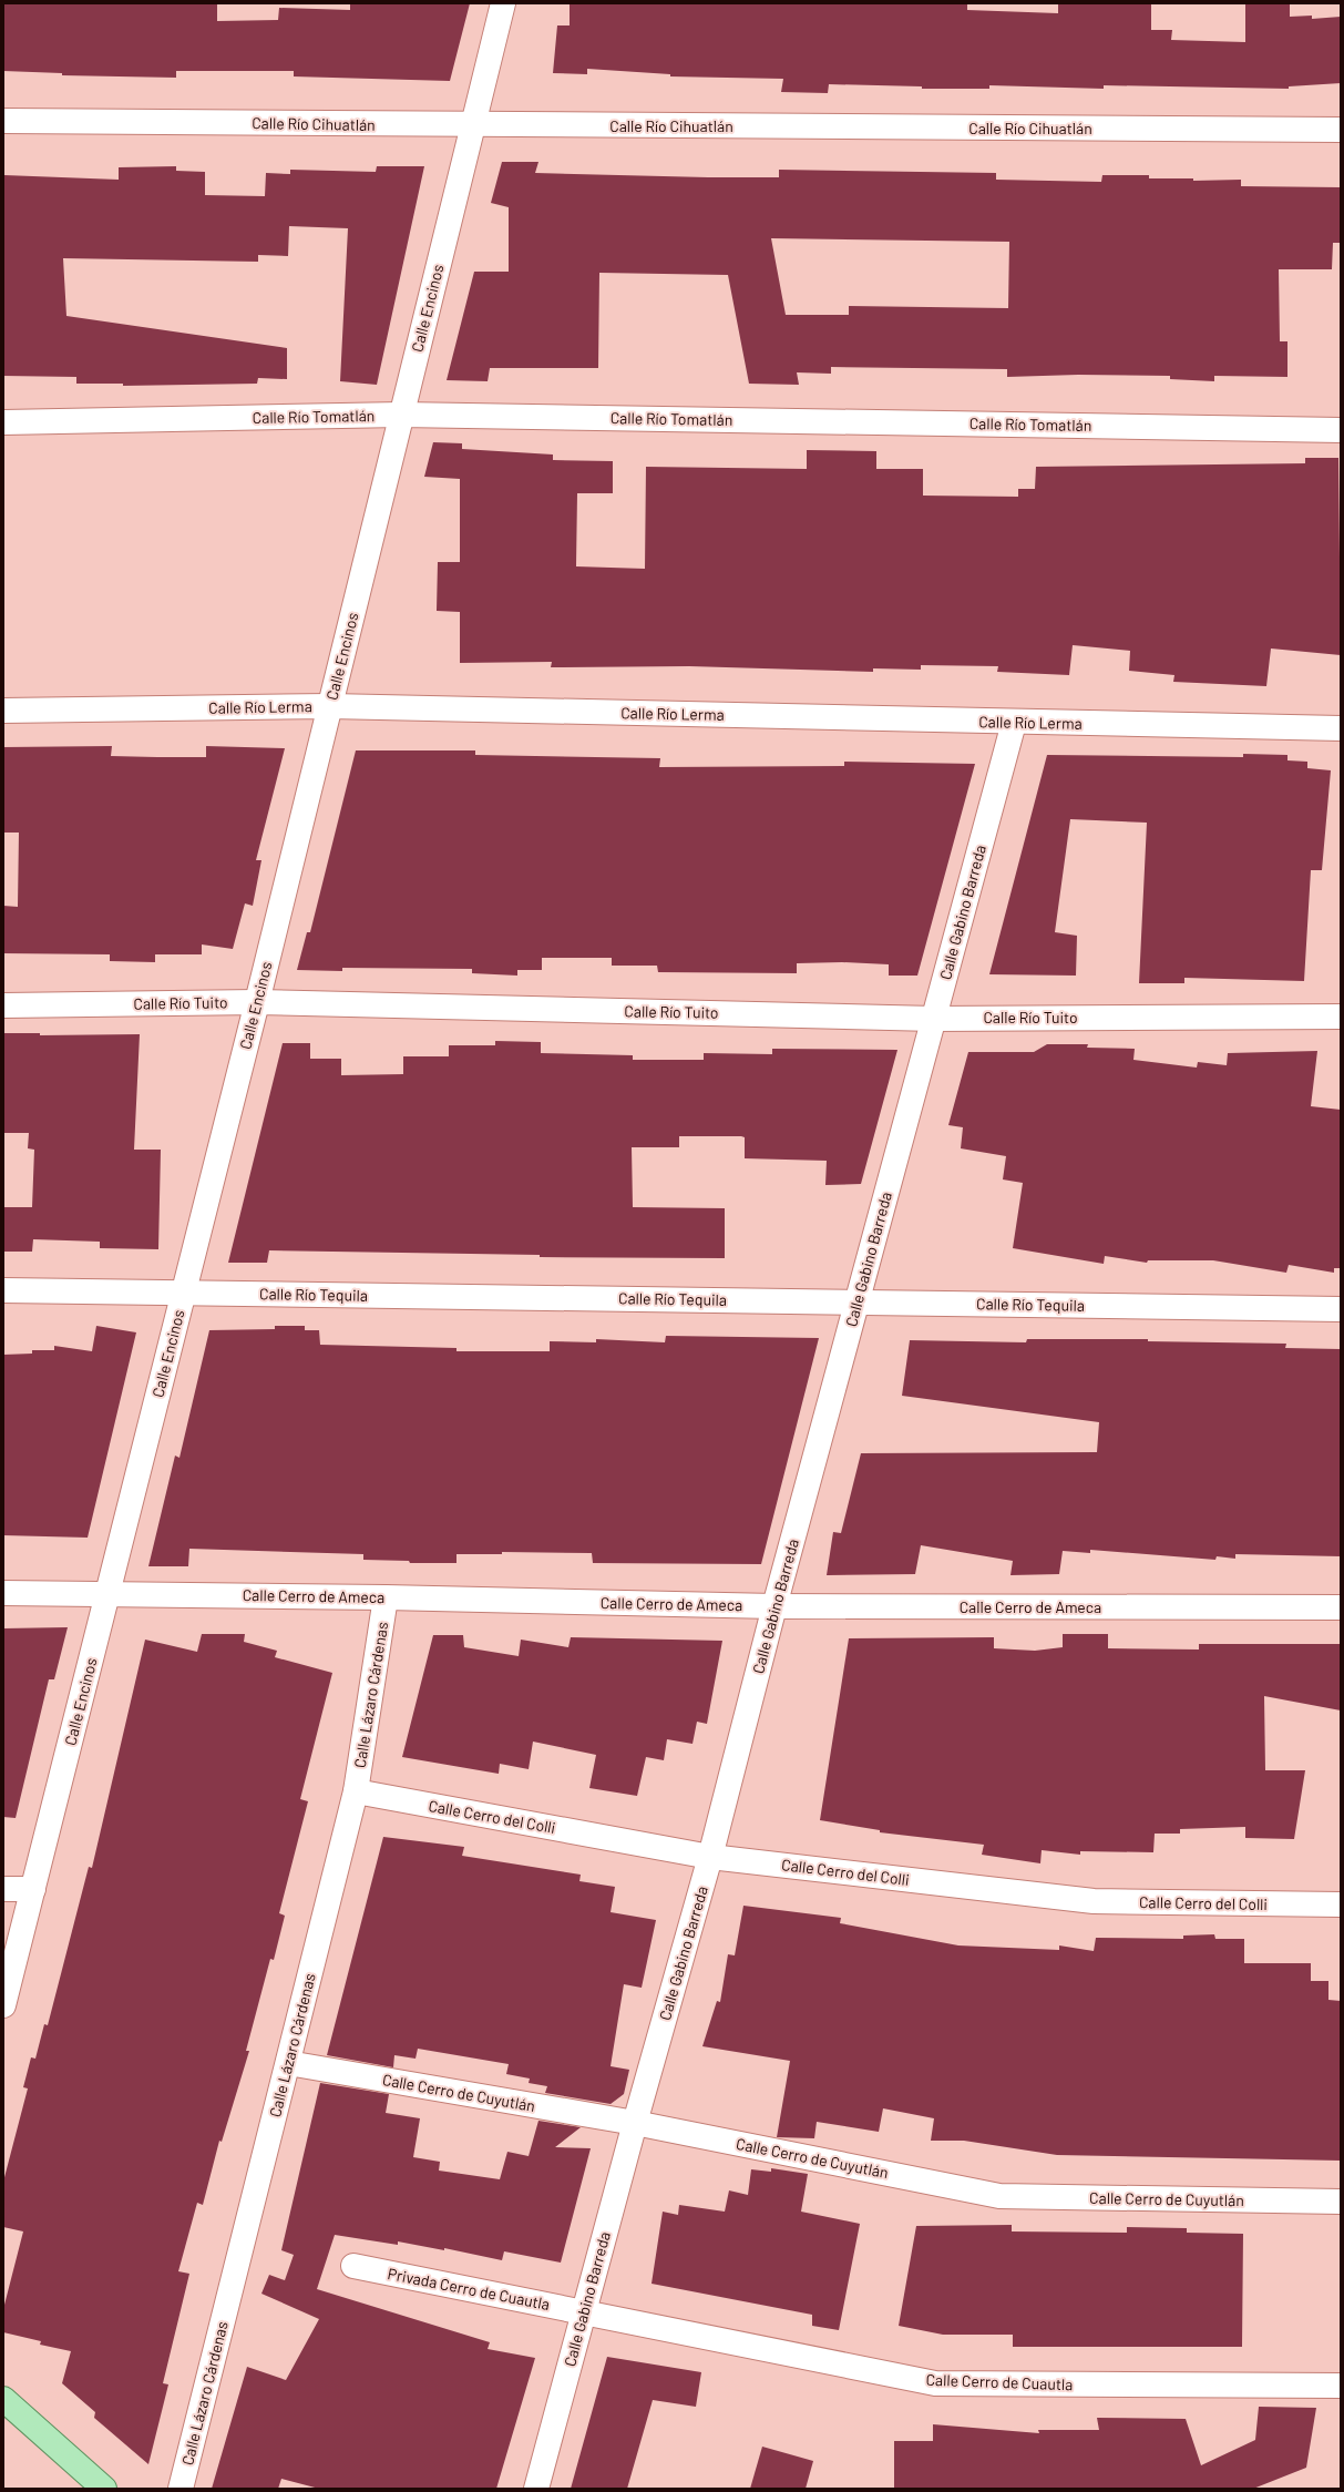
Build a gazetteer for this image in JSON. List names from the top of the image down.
{
  "streets": {
    "street": [
      "Calle Río Cihuatlán",
      "Calle Encinos",
      "Calle Río Tomatlán",
      "Calle Río Lerma",
      "Calle Gabino Barreda",
      "Calle Río Tuito",
      "Calle Río Tequila",
      "Calle Cerro de Ameca",
      "Calle Lázaro Cárdenas",
      "Calle Cerro del Colli",
      "Calle Cerro de Cuyutlán",
      "Privada Cerro de Cuautla",
      "Calle Cerro de Cuautla"
    ]
  },
  "crossings": [
    ["Calle Río Cihuatlán", "Calle Encinos"],
    ["Calle Encinos", "Calle Río Tomatlán"],
    ["Calle Encinos", "Calle Río Lerma"],
    ["Calle Encinos", "Calle Río Tuito"],
    ["Calle Encinos", "Calle Río Tequila"],
    ["Calle Encinos", "Calle Cerro de Ameca"],
    ["Calle Río Lerma", "Calle Gabino Barreda"],
    ["Calle Gabino Barreda", "Calle Río Tuito"],
    ["Calle Gabino Barreda", "Calle Río Tequila"],
    ["Calle Gabino Barreda", "Calle Cerro de Ameca"],
    ["Calle Gabino Barreda", "Calle Cerro del Colli"],
    ["Calle Gabino Barreda", "Calle Cerro de Cuyutlán"],
    ["Calle Gabino Barreda", "Privada Cerro de Cuautla"],
    ["Calle Gabino Barreda", "Calle Cerro de Cuautla"],
    ["Calle Cerro de Ameca", "Calle Lázaro Cárdenas"],
    ["Calle Lázaro Cárdenas", "Calle Cerro del Colli"],
    ["Calle Lázaro Cárdenas", "Calle Cerro de Cuyutlán"],
    ["Privada Cerro de Cuautla", "Calle Cerro de Cuautla"]
  ]
}
